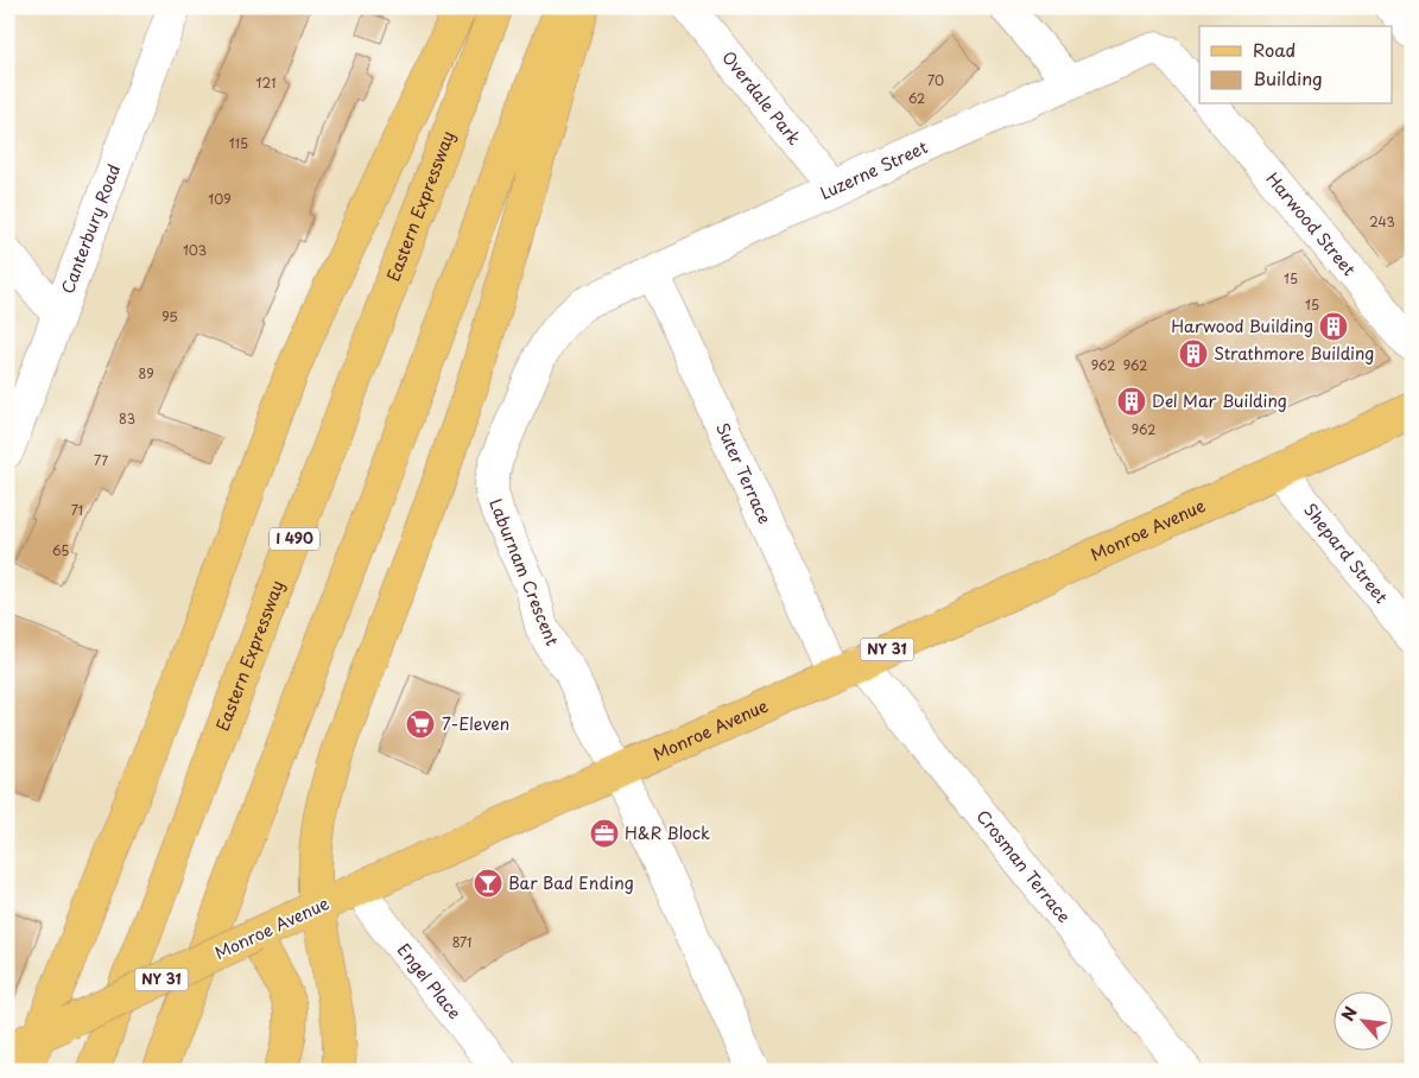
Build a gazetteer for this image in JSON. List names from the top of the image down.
{
  "streets": {
    "main road": [
      "Eastern Expressway",
      "Monroe Avenue",
      "I 490",
      "NY 31"
    ],
    "street": [
      "Overdale Park",
      "Luzerne Street",
      "Harwood Street",
      "Canterbury Road",
      "Suter Terrace",
      "Shepard Street",
      "Laburnam Crescent",
      "Crosman Terrace",
      "Engel Place"
    ]
  },
  "crossings": [
    ["Overdale Park", "Luzerne Street"],
    ["Luzerne Street", "Suter Terrace"],
    ["Luzerne Street", "Laburnam Crescent"],
    ["Suter Terrace", "Monroe Avenue"],
    ["Suter Terrace", "Crosman Terrace"],
    ["Monroe Avenue", "Shepard Street"],
    ["Monroe Avenue", "Laburnam Crescent"],
    ["Monroe Avenue", "Crosman Terrace"],
    ["Monroe Avenue", "Engel Place"]
  ],
  "places": {
    "building": ["Harwood Building", "Strathmore Building", "Del Mar Building"],
    "supermarket": ["7-Eleven"],
    "office": ["H&R Block"],
    "bar": ["Bar Bad Ending"]
  },
  "house_numbers": [
    "70",
    "121",
    "62",
    "115",
    "109",
    "243",
    "103",
    "15",
    "15",
    "95",
    "962",
    "962",
    "89",
    "83",
    "962",
    "77",
    "71",
    "65",
    "871"
  ],
  "legend": ["Road", "Building"],
  "north": "top left"
}
